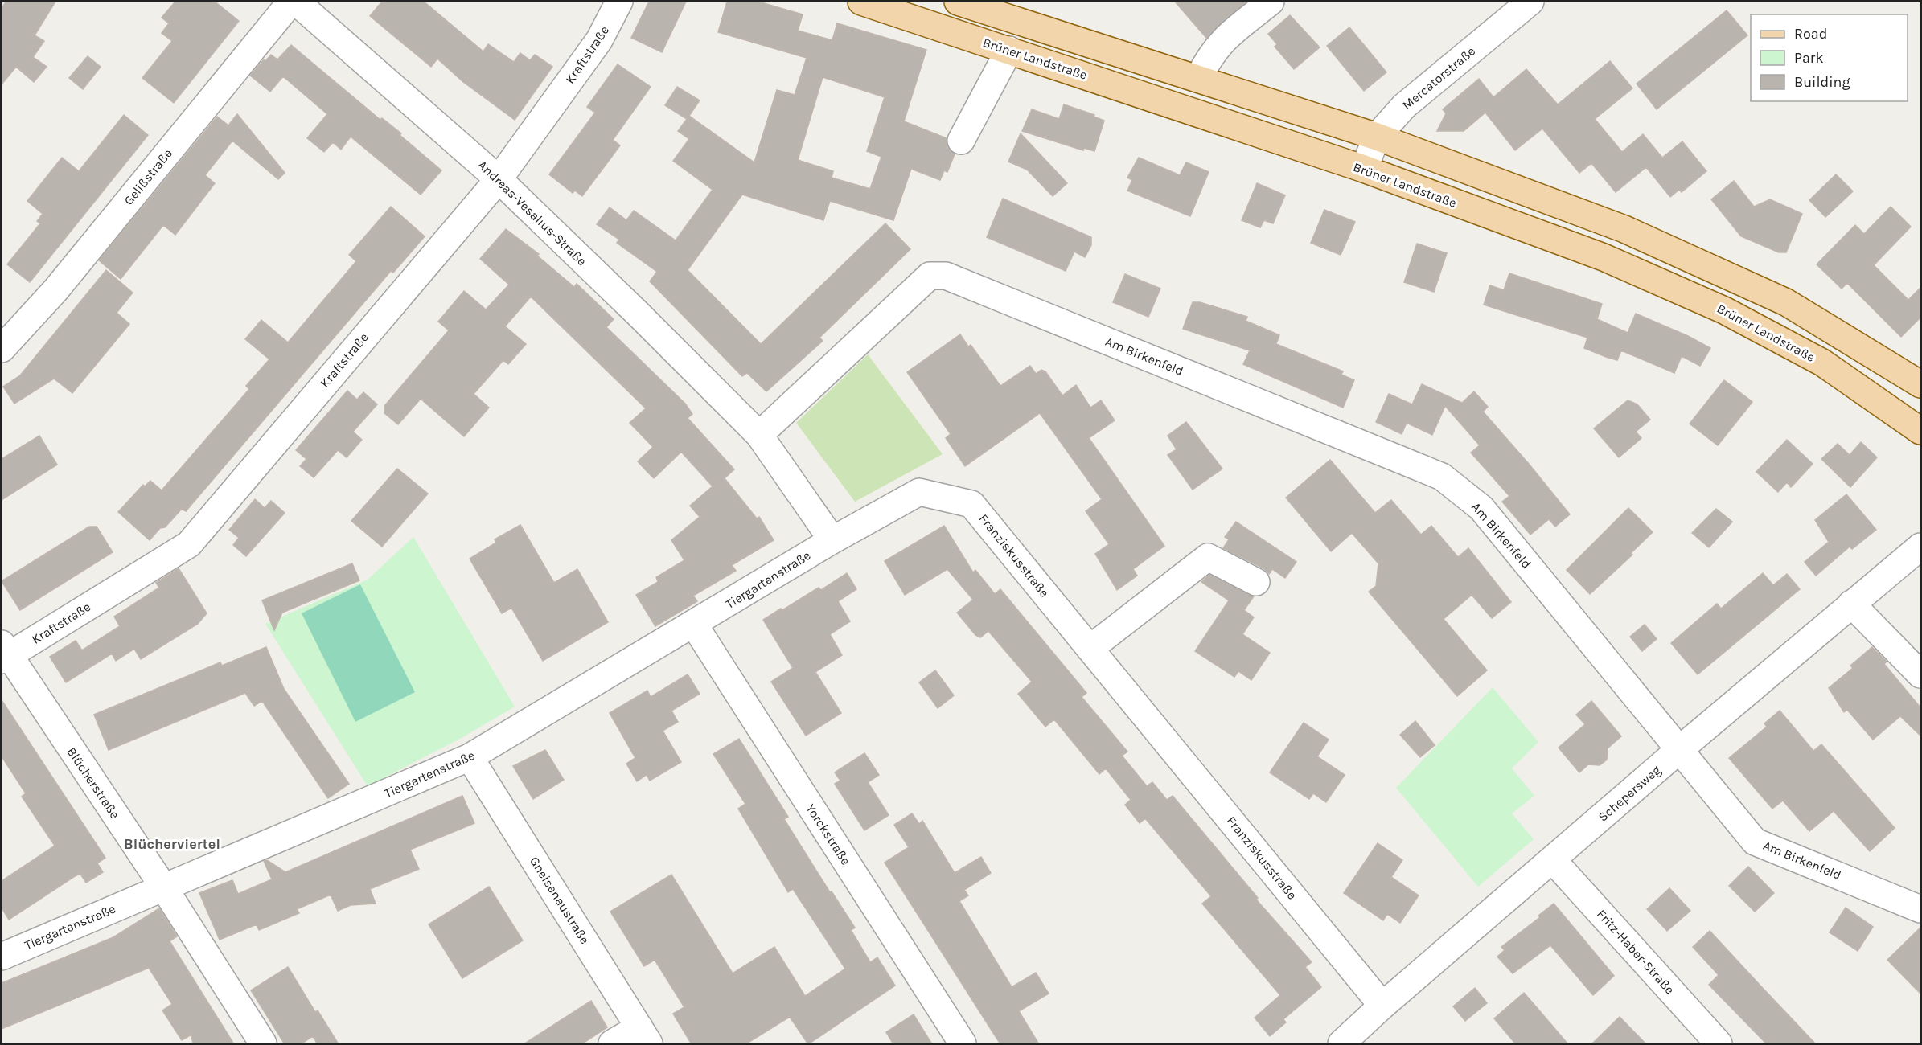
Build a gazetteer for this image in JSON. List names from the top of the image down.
{
  "streets": {
    "main road": ["Brüner Landstraße"],
    "street": [
      "Kraftstraße",
      "Mercatorstraße",
      "Gelißstraße",
      "Andreas-Vesalius-Straße",
      "Am Birkenfeld",
      "Franziskusstraße",
      "Tiergartenstraße",
      "Blücherstraße",
      "Schepersweg",
      "Yorckstraße",
      "Gneisenaustraße",
      "Fritz-Haber-Straße"
    ]
  },
  "crossings": [
    ["Kraftstraße", "Andreas-Vesalius-Straße"],
    ["Kraftstraße", "Blücherstraße"],
    ["Brüner Landstraße", "Mercatorstraße"],
    ["Andreas-Vesalius-Straße", "Am Birkenfeld"],
    ["Am Birkenfeld", "Schepersweg"],
    ["Franziskusstraße", "Tiergartenstraße"],
    ["Franziskusstraße", "Schepersweg"],
    ["Tiergartenstraße", "Blücherstraße"],
    ["Tiergartenstraße", "Yorckstraße"],
    ["Tiergartenstraße", "Gneisenaustraße"],
    ["Schepersweg", "Fritz-Haber-Straße"]
  ],
  "districts": ["Blücherviertel"],
  "legend": ["Road", "Park", "Building"]
}
